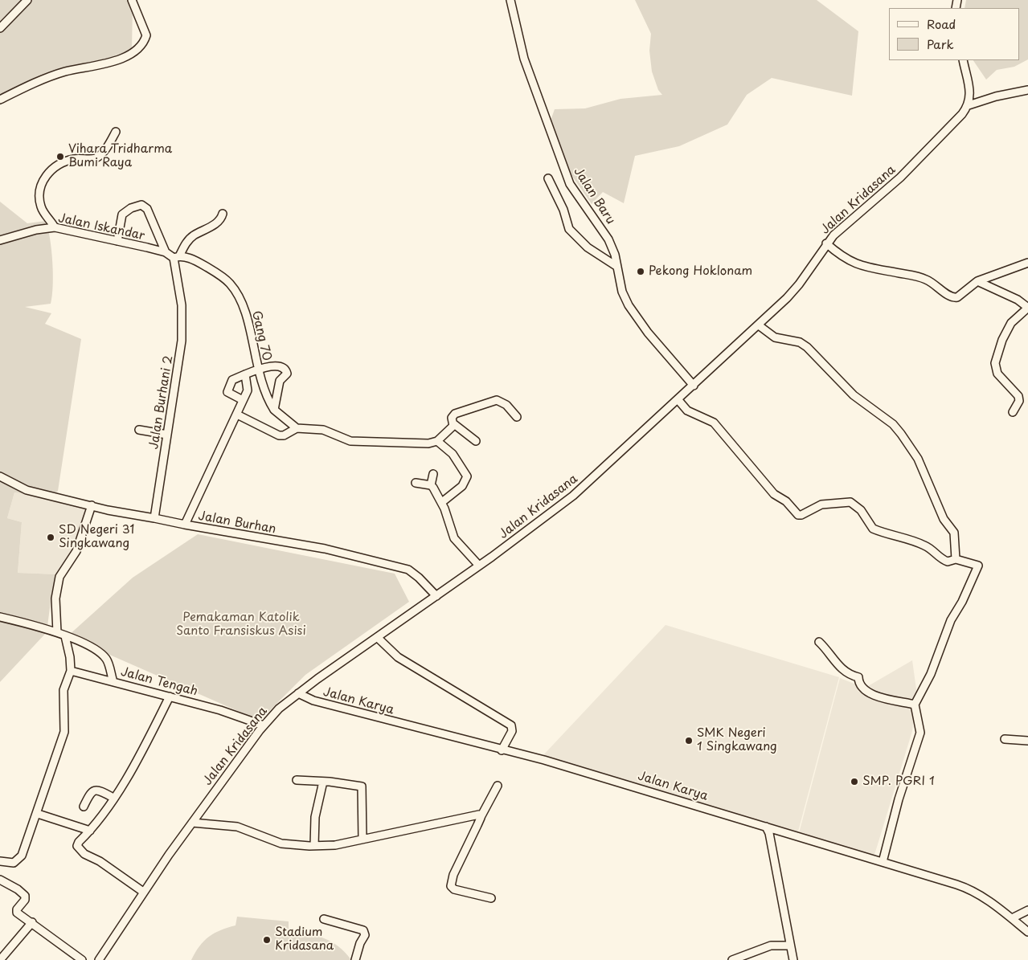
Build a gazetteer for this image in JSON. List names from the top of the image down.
{
  "streets": {
    "street": [
      "Jalan Baru",
      "Jalan Kridasana",
      "Jalan Iskandar",
      "Gang 70",
      "Jalan Burhani 2",
      "Jalan Burhan",
      "Jalan Tengah",
      "Jalan Karya"
    ]
  },
  "crossings": [
    ["Jalan Baru", "Jalan Kridasana"],
    ["Jalan Kridasana", "Jalan Burhan"],
    ["Jalan Kridasana", "Jalan Tengah"],
    ["Jalan Kridasana", "Jalan Karya"],
    ["Jalan Iskandar", "Gang 70"],
    ["Jalan Iskandar", "Jalan Burhani 2"],
    ["Gang 70", "Jalan Burhani 2"]
  ],
  "parks": ["Pemakaman Katolik Santo Fransiskus Asisi"],
  "places": [
    "Vihara Tridharma Bumi Raya",
    "Pekong Hoklonam",
    "SD Negeri 31 Singkawang",
    "SMK Negeri 1 Singkawang",
    "SMP. PGRI 1",
    "Stadium Kridasana"
  ],
  "legend": ["Road", "Park"]
}
